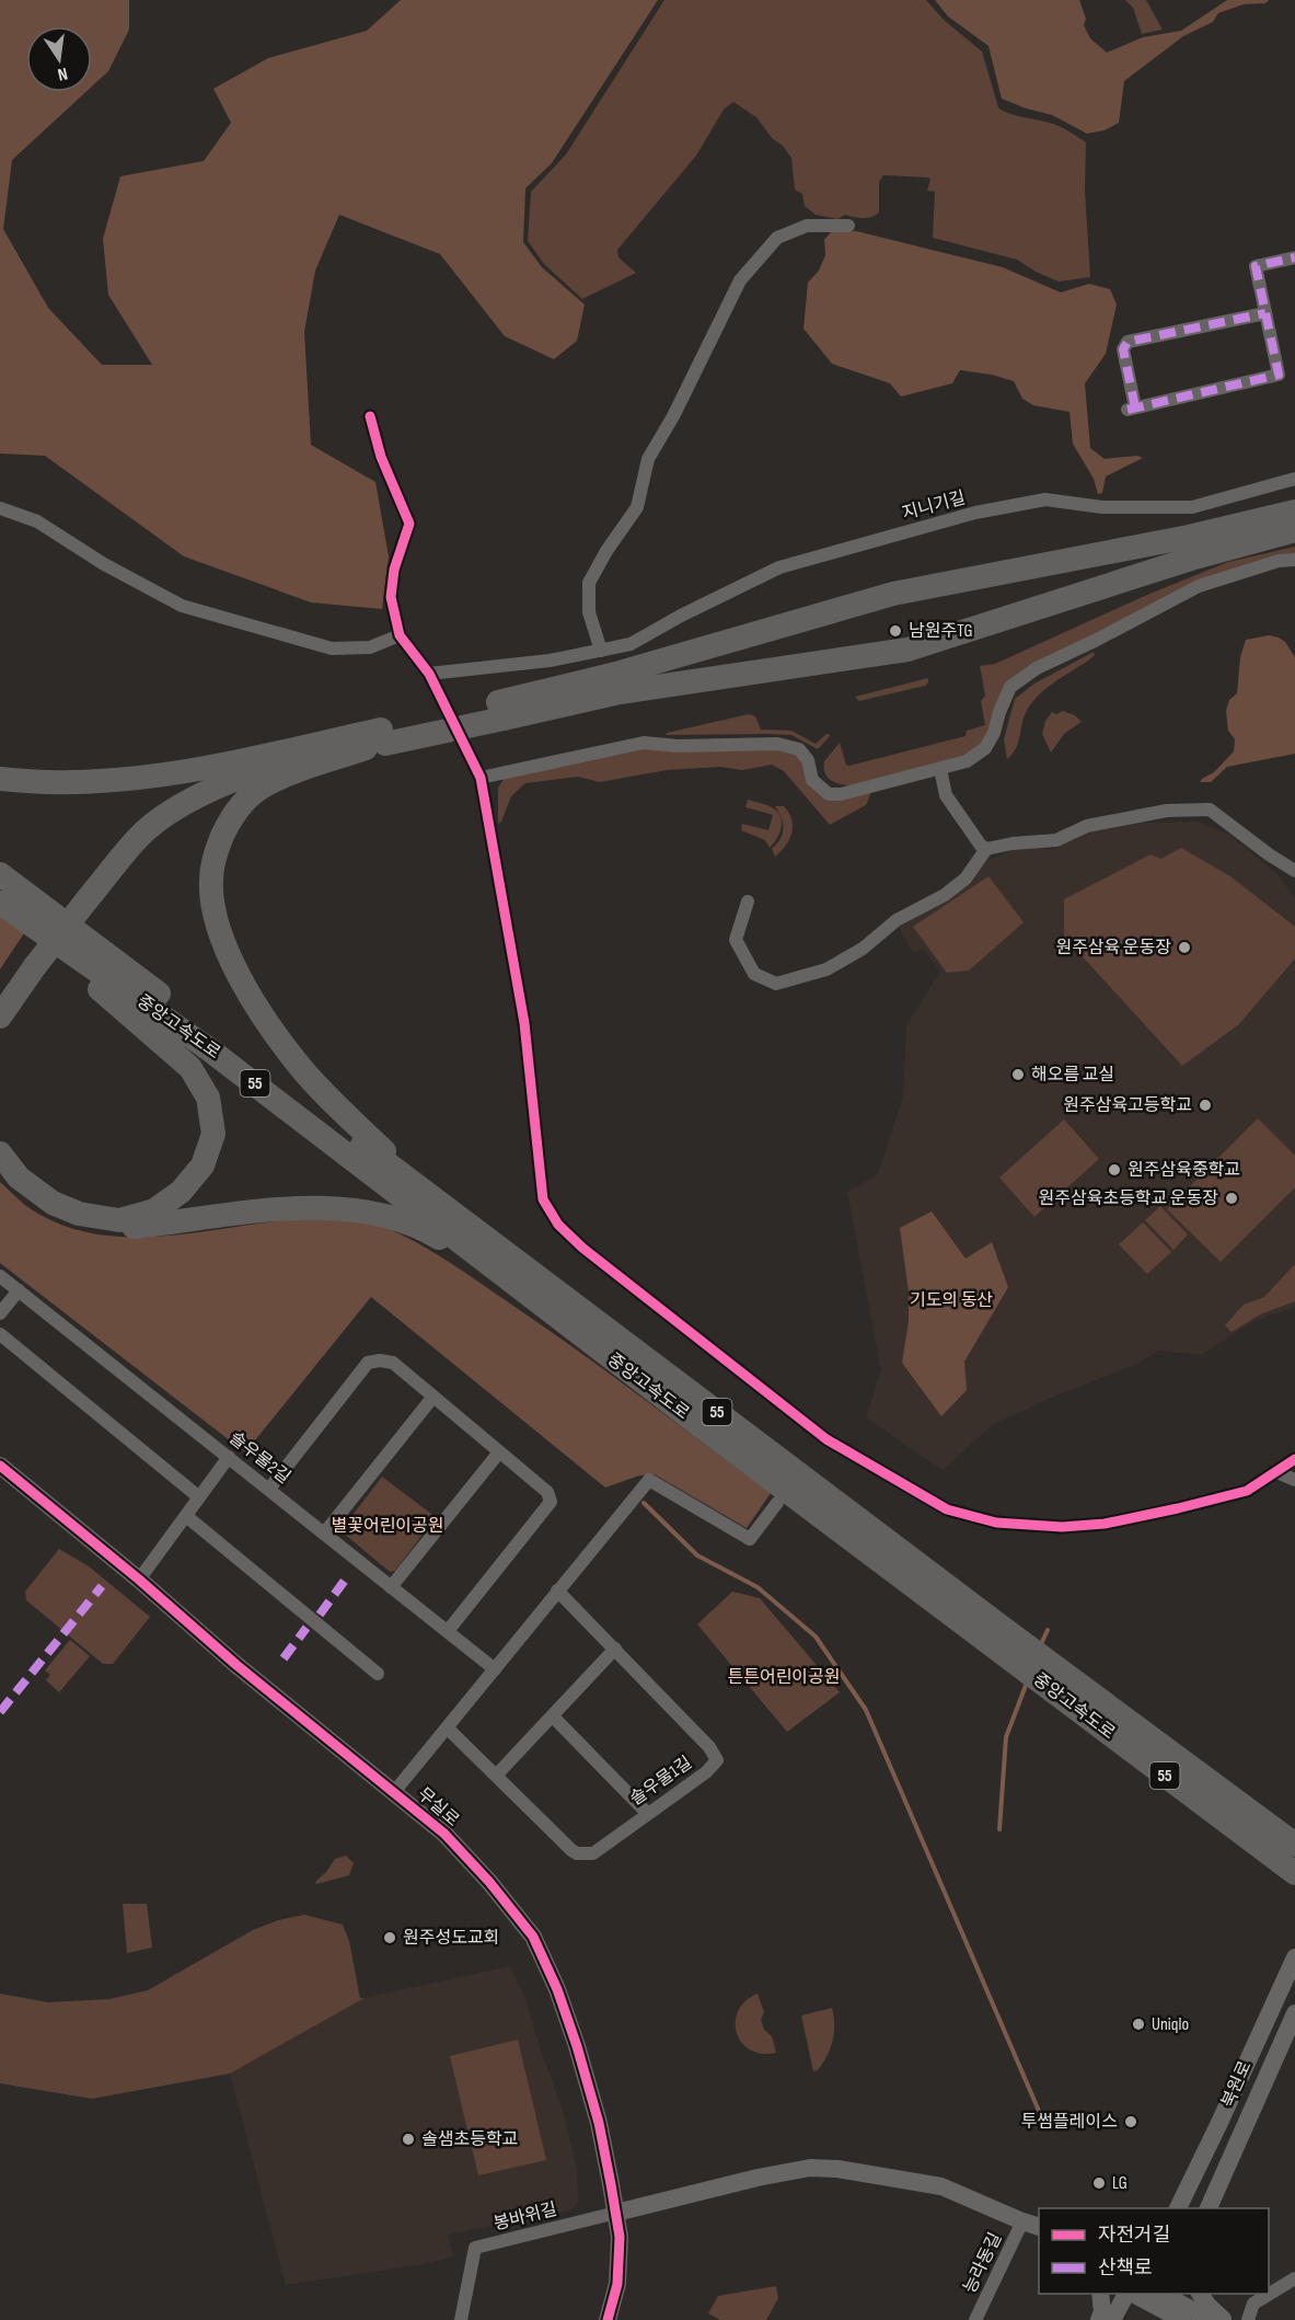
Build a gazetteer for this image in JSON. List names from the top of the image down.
{
  "streets": {
    "highway": ["중앙고속도로", "55"],
    "street": [
      "지니기길",
      "솔우물2길",
      "솔우물1길",
      "무실로",
      "북원로",
      "봉바위길",
      "능라동길"
    ]
  },
  "crossings": [
    ["무실로", "봉바위길"]
  ],
  "parks": ["기도의 동산", "별꽃어린이공원", "튼튼어린이공원"],
  "places": [
    "남원주TG",
    "원주삼육 운동장",
    "해오름 교실",
    "원주삼육고등학교",
    "원주삼육중학교",
    "원주삼육초등학교 운동장",
    "원주성도교회",
    "Uniqlo",
    "투썸플레이스",
    "솔샘초등학교",
    "LG"
  ],
  "legend": ["자전거길", "산책로"],
  "north": "bottom"
}
